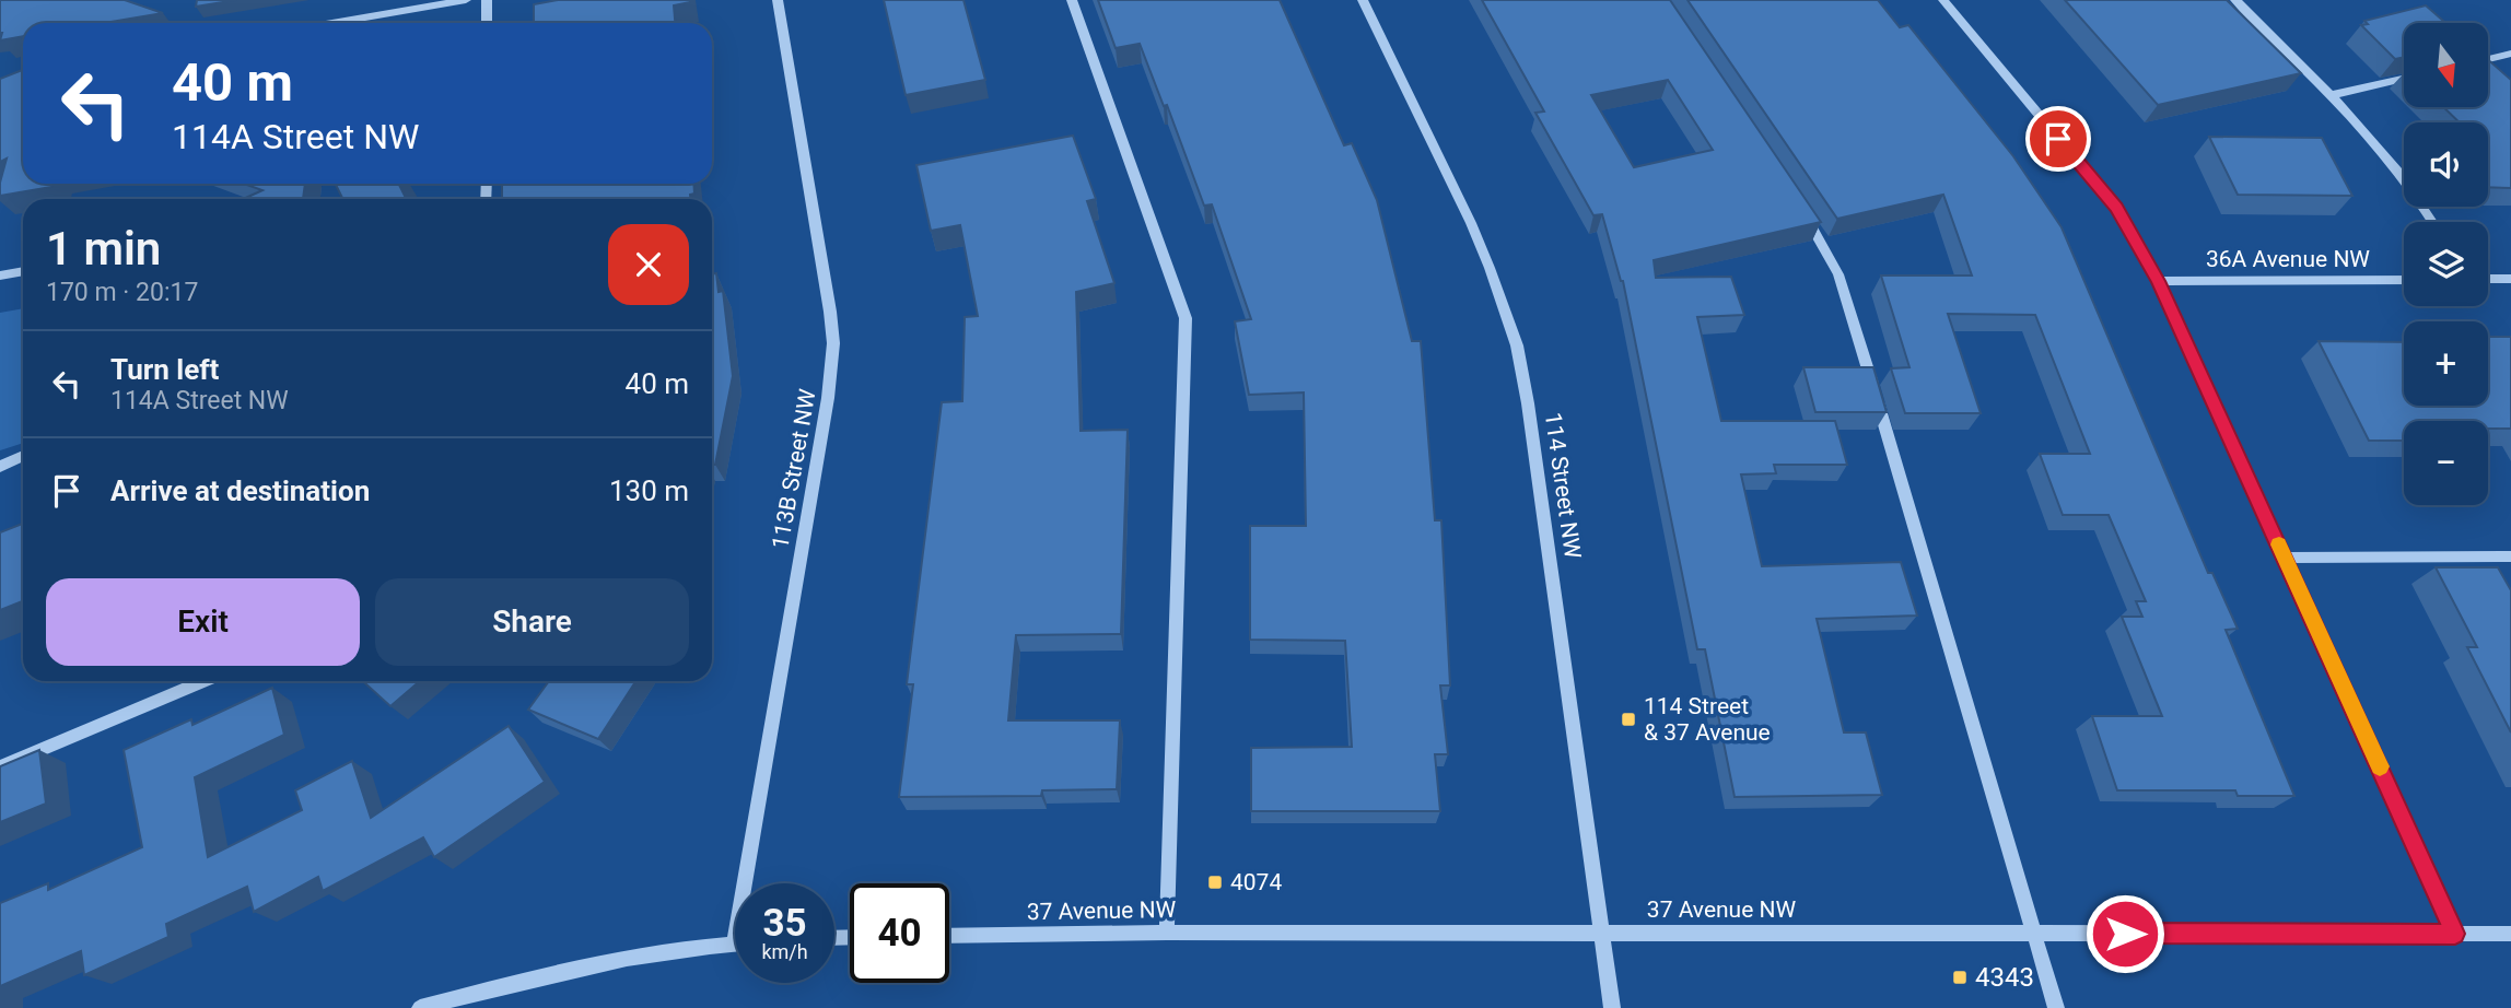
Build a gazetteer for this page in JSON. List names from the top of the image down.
{
  "streets": {
    "street": [
      "36A Avenue NW",
      "113B Street NW",
      "114 Street NW",
      "37 Avenue NW"
    ]
  },
  "crossings": [
    ["114 Street NW", "37 Avenue NW"]
  ],
  "places": {
    "transit": ["114 Street & 37 Avenue", "4074", "4343"]
  },
  "north": "bottom",
  "page": {
    "map_buttons": ["+", "−"],
    "turn": ["40 m", "114A Street NW"],
    "heading": ["1 min", "170 m · 20:17"],
    "list": [
      {
        "name": "Turn left",
        "note": "114A Street NW",
        "value": "40 m"
      },
      {
        "name": "Arrive at destination",
        "value": "130 m"
      }
    ],
    "buttons": ["Exit", "Share"],
    "speed": "35 km/h",
    "limit": "40"
  }
}
